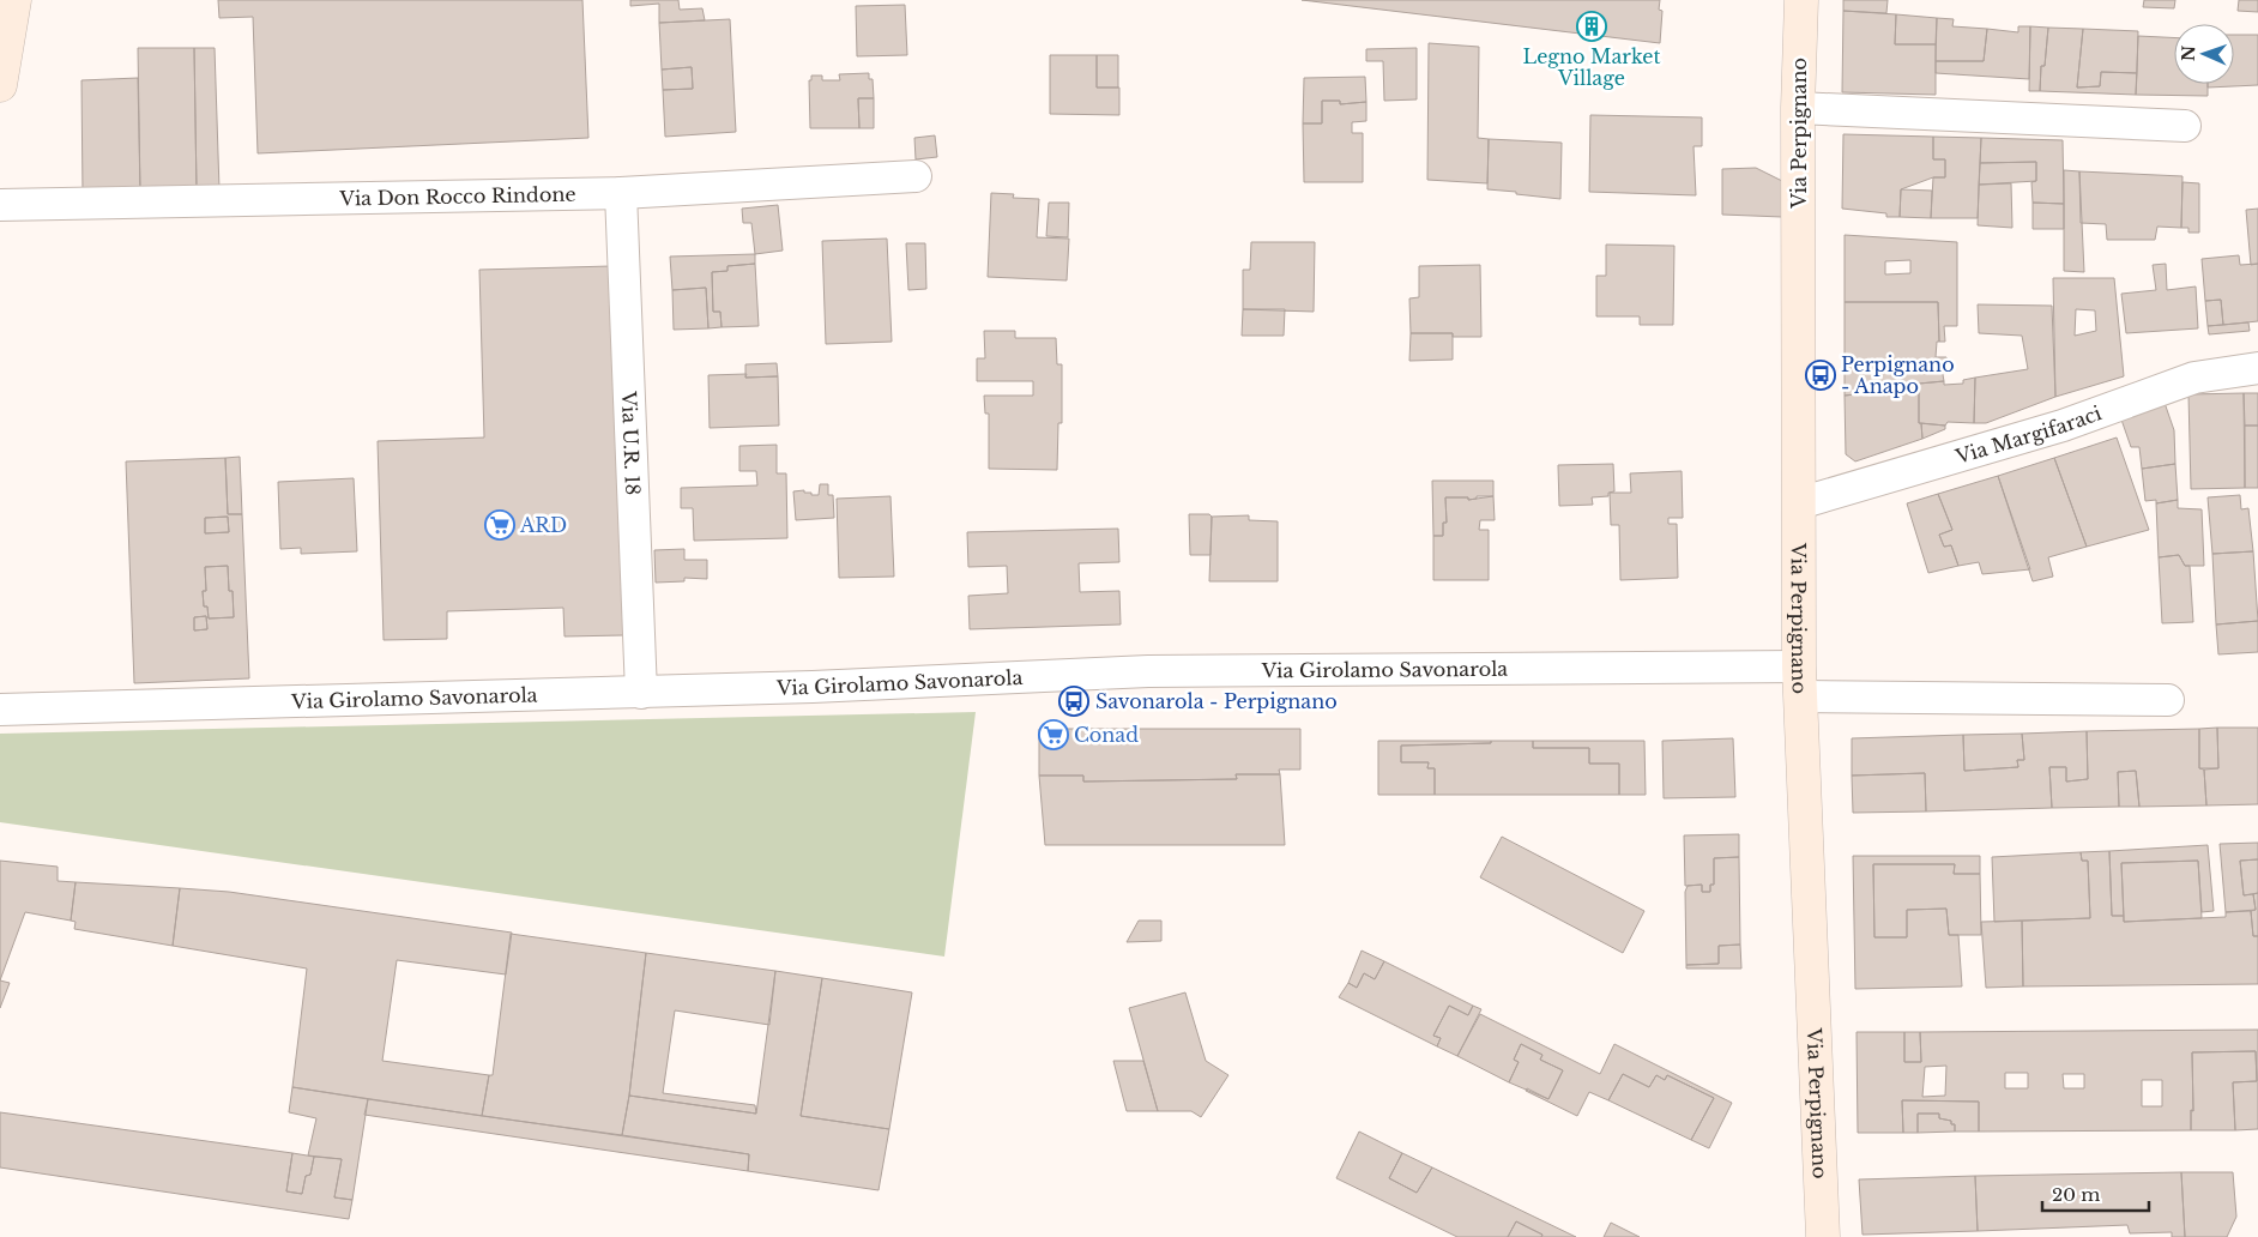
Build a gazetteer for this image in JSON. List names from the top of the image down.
{
  "streets": {
    "street": [
      "Via Perpignano",
      "Via Don Rocco Rindone",
      "Via Margifaraci",
      "Via U.R. 18",
      "Via Girolamo Savonarola"
    ]
  },
  "crossings": [
    ["Via Perpignano", "Via Margifaraci"],
    ["Via Perpignano", "Via Girolamo Savonarola"],
    ["Via Don Rocco Rindone", "Via U.R. 18"],
    ["Via U.R. 18", "Via Girolamo Savonarola"]
  ],
  "places": {
    "building": ["Legno Market Village"],
    "bus stop": ["Perpignano - Anapo", "Savonarola - Perpignano"],
    "supermarket": ["ARD", "Conad"]
  },
  "scale_bar": "20 m",
  "north": "left"
}
